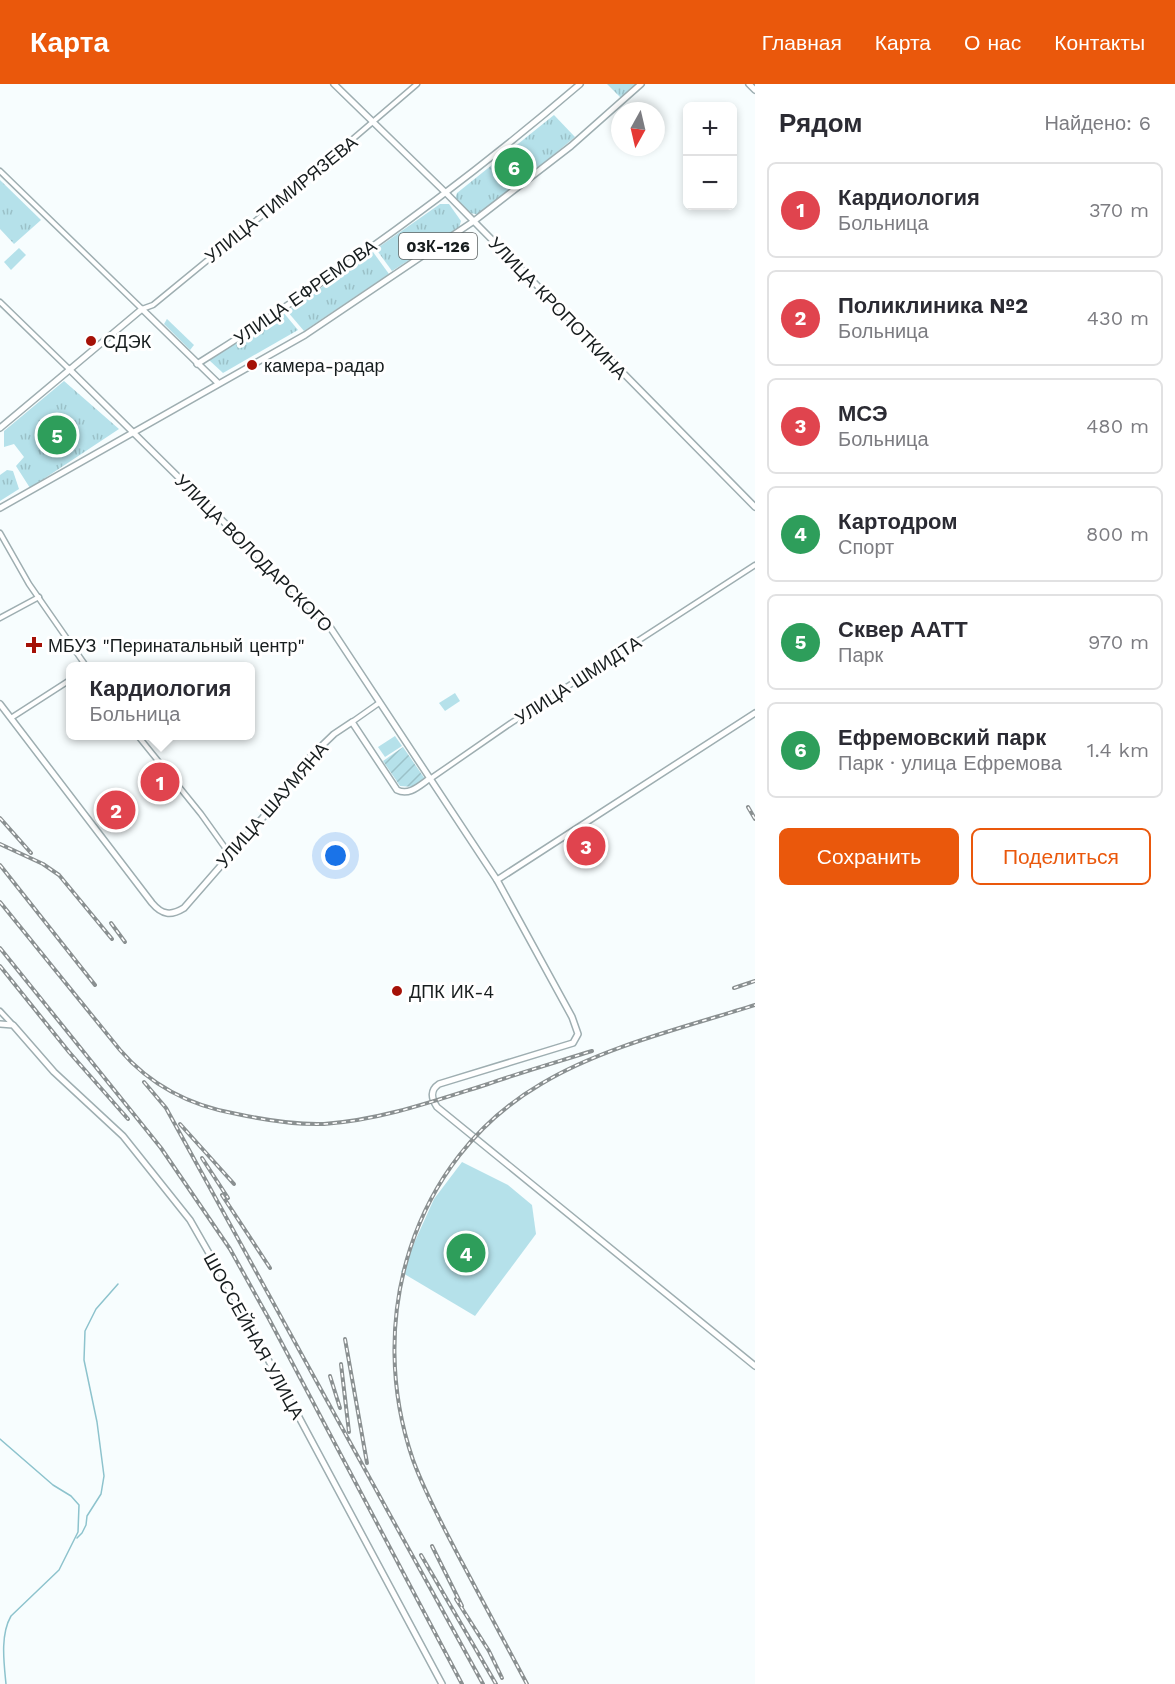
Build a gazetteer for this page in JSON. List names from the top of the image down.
{
  "streets": {
    "main road": [
      "03К-126",
      "УЛИЦА ЕФРЕМОВА",
      "УЛИЦА КРОПОТКИНА",
      "УЛИЦА ВОЛОДАРСКОГО",
      "УЛИЦА ШМИДТА",
      "УЛИЦА ШАУМЯНА",
      "ШОССЕЙНАЯ УЛИЦА"
    ],
    "street": ["УЛИЦА ТИМИРЯЗЕВА"]
  },
  "crossings": [
    ["УЛИЦА ТИМИРЯЗЕВА", "УЛИЦА КРОПОТКИНА"],
    ["УЛИЦА ЕФРЕМОВА", "УЛИЦА КРОПОТКИНА"],
    ["УЛИЦА ЕФРЕМОВА", "УЛИЦА ВОЛОДАРСКОГО"],
    ["УЛИЦА ВОЛОДАРСКОГО", "УЛИЦА ШМИДТА"],
    ["УЛИЦА ВОЛОДАРСКОГО", "УЛИЦА ШАУМЯНА"],
    ["УЛИЦА ШМИДТА", "УЛИЦА ШАУМЯНА"]
  ],
  "places": {
    "other": ["СДЭК", "камера-радар", "ДПК ИК-4"],
    "health": ["МБУЗ \"Перинатальный центр\""]
  },
  "north": "bottom",
  "page": {
    "header": "Карта",
    "nav": [
      "Главная",
      "Карта",
      "О нас",
      "Контакты"
    ],
    "heading": ["Рядом", "Найдено: 6"],
    "map_buttons": ["+", "−"],
    "pins": [
      "6",
      "5",
      "1",
      "2",
      "3",
      "4"
    ],
    "list": [
      {
        "mark": "1",
        "name": "Кардиология",
        "note": "Больница",
        "value": "370 m"
      },
      {
        "mark": "2",
        "name": "Поликлиника №2",
        "note": "Больница",
        "value": "430 m"
      },
      {
        "mark": "3",
        "name": "МСЭ",
        "note": "Больница",
        "value": "480 m"
      },
      {
        "mark": "4",
        "name": "Картодром",
        "note": "Спорт",
        "value": "800 m"
      },
      {
        "mark": "5",
        "name": "Сквер ААТТ",
        "note": "Парк",
        "value": "970 m"
      },
      {
        "mark": "6",
        "name": "Ефремовский парк",
        "note": "Парк · улица Ефремова",
        "value": "1.4 km"
      }
    ],
    "popup": ["Кардиология", "Больница"],
    "buttons": ["Сохранить", "Поделиться"]
  }
}
